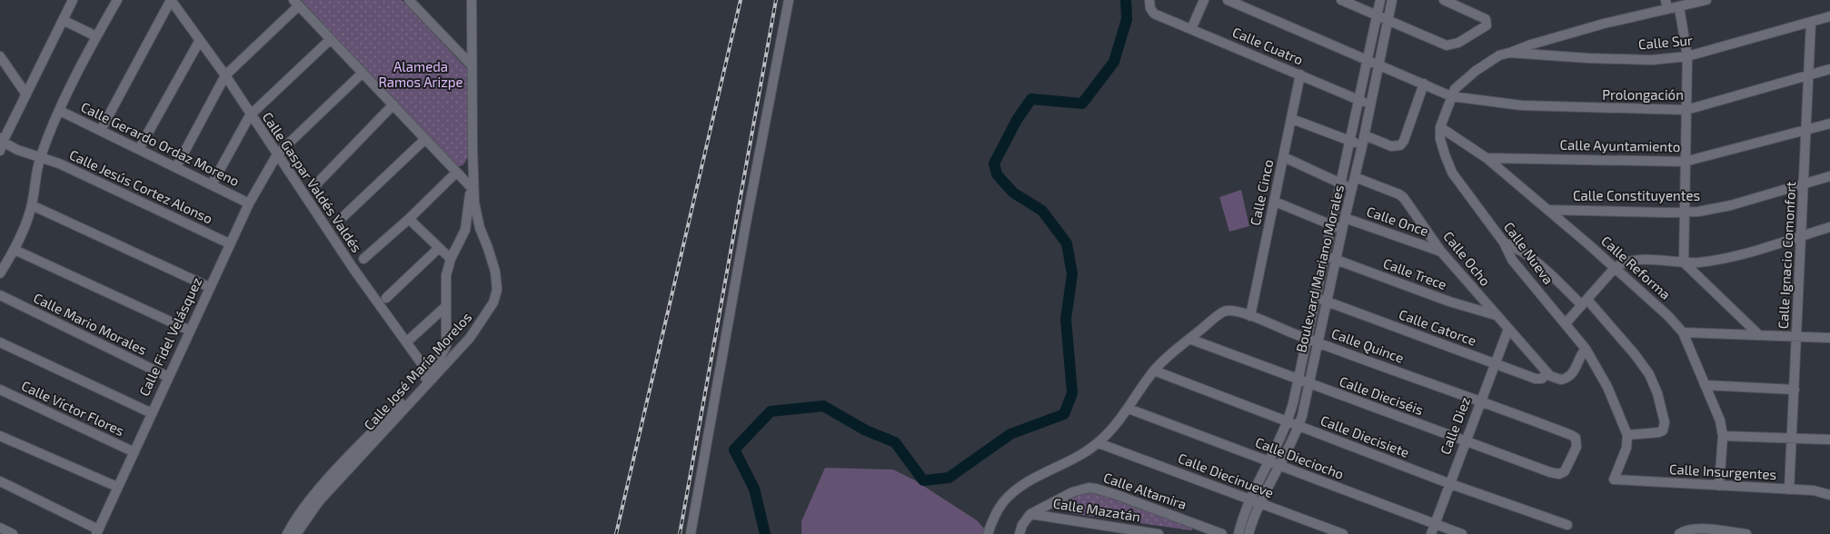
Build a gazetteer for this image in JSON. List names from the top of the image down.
{
  "streets": {
    "street": [
      "Calle Sur",
      "Calle Cuatro",
      "Prolongación",
      "Calle Gerardo Ordaz Moreno",
      "Calle Ayuntamiento",
      "Calle Gaspar Valdés Valdés",
      "Calle Jesús Cortez Alonso",
      "Calle Cinco",
      "Calle Constituyentes",
      "Calle Once",
      "Calle Nueva",
      "Calle Ignacio Comonfort",
      "Calle Ocho",
      "Calle Reforma",
      "Boulevard Mariano Morales",
      "Calle Trece",
      "Calle Mario Morales",
      "Calle Catorce",
      "Calle Fidel Velásquez",
      "Calle Quince",
      "Calle José María Morelos",
      "Calle Dieciséis",
      "Calle Víctor Flores",
      "Calle Diez",
      "Calle Diecisiete",
      "Calle Dieciocho",
      "Calle Insurgentes",
      "Calle Diecinueve",
      "Calle Altamira",
      "Calle Mazatán"
    ]
  },
  "crossings": [
    ["Calle Sur", "Calle Nueva"],
    ["Calle Sur", "Calle Ignacio Comonfort"],
    ["Calle Cuatro", "Calle Cinco"],
    ["Calle Cuatro", "Boulevard Mariano Morales"],
    ["Prolongación", "Calle Nueva"],
    ["Prolongación", "Calle Ignacio Comonfort"],
    ["Calle Gerardo Ordaz Moreno", "Calle Fidel Velásquez"],
    ["Calle Ayuntamiento", "Calle Ignacio Comonfort"],
    ["Calle Ayuntamiento", "Calle Reforma"],
    ["Calle Gaspar Valdés Valdés", "Calle Fidel Velásquez"],
    ["Calle Gaspar Valdés Valdés", "Calle José María Morelos"],
    ["Calle Jesús Cortez Alonso", "Calle Fidel Velásquez"],
    ["Calle Cinco", "Calle Quince"],
    ["Calle Constituyentes", "Calle Ignacio Comonfort"],
    ["Calle Constituyentes", "Calle Reforma"],
    ["Calle Once", "Calle Ocho"],
    ["Calle Once", "Boulevard Mariano Morales"],
    ["Calle Nueva", "Calle Reforma"],
    ["Calle Nueva", "Calle Insurgentes"],
    ["Calle Ignacio Comonfort", "Calle Insurgentes"],
    ["Calle Ocho", "Boulevard Mariano Morales"],
    ["Calle Ocho", "Calle Trece"],
    ["Calle Ocho", "Calle Catorce"],
    ["Calle Ocho", "Calle Diez"],
    ["Calle Reforma", "Calle Insurgentes"],
    ["Boulevard Mariano Morales", "Calle Trece"],
    ["Boulevard Mariano Morales", "Calle Catorce"],
    ["Boulevard Mariano Morales", "Calle Quince"],
    ["Boulevard Mariano Morales", "Calle Dieciséis"],
    ["Boulevard Mariano Morales", "Calle Diecisiete"],
    ["Boulevard Mariano Morales", "Calle Dieciocho"],
    ["Boulevard Mariano Morales", "Calle Diecinueve"],
    ["Calle Mario Morales", "Calle Fidel Velásquez"],
    ["Calle Catorce", "Calle Diez"],
    ["Calle Fidel Velásquez", "Calle Víctor Flores"],
    ["Calle Quince", "Calle Dieciséis"],
    ["Calle Quince", "Calle Diez"],
    ["Calle Quince", "Calle Diecisiete"],
    ["Calle Quince", "Calle Dieciocho"],
    ["Calle Quince", "Calle Diecinueve"],
    ["Calle Dieciséis", "Calle Diez"],
    ["Calle Diez", "Calle Diecisiete"],
    ["Calle Diez", "Calle Dieciocho"],
    ["Calle Altamira", "Calle Mazatán"]
  ],
  "parks": ["Alameda Ramos Arizpe"]
}
